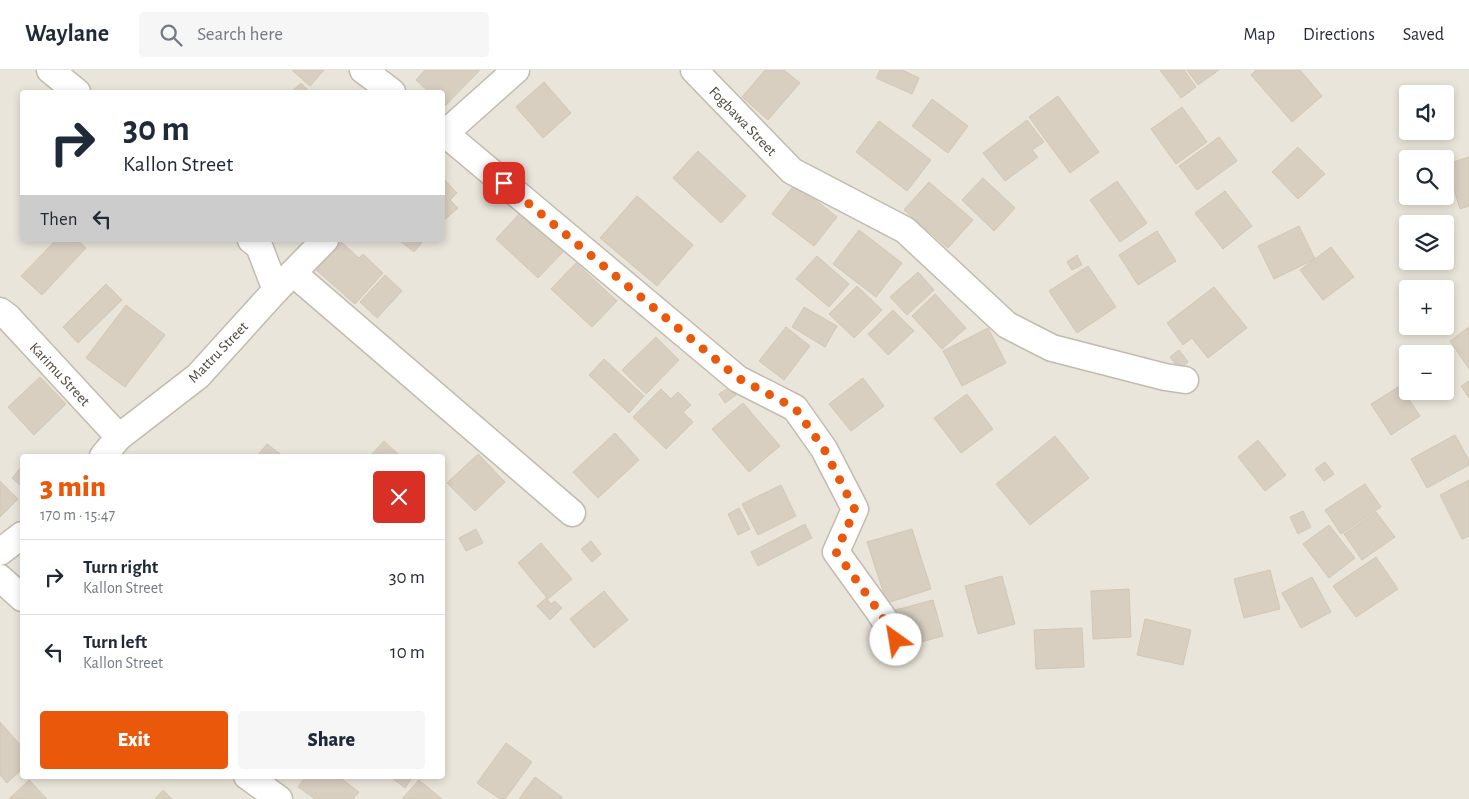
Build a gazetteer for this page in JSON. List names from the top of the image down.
{
  "streets": {
    "street": ["Fogbawa Street", "Mattru Street", "Karimu Street"]
  },
  "crossings": [
    ["Mattru Street", "Karimu Street"]
  ],
  "page": {
    "header": "Waylane",
    "search": "Search here",
    "nav": ["Map", "Directions", "Saved"],
    "map_buttons": ["+", "−"],
    "turn": ["30 m", "Kallon Street"],
    "then": "Then",
    "heading": ["3 min", "170 m · 15:47"],
    "list": [
      {
        "name": "Turn right",
        "note": "Kallon Street",
        "value": "30 m"
      },
      {
        "name": "Turn left",
        "note": "Kallon Street",
        "value": "10 m"
      }
    ],
    "buttons": ["Exit", "Share"]
  }
}
